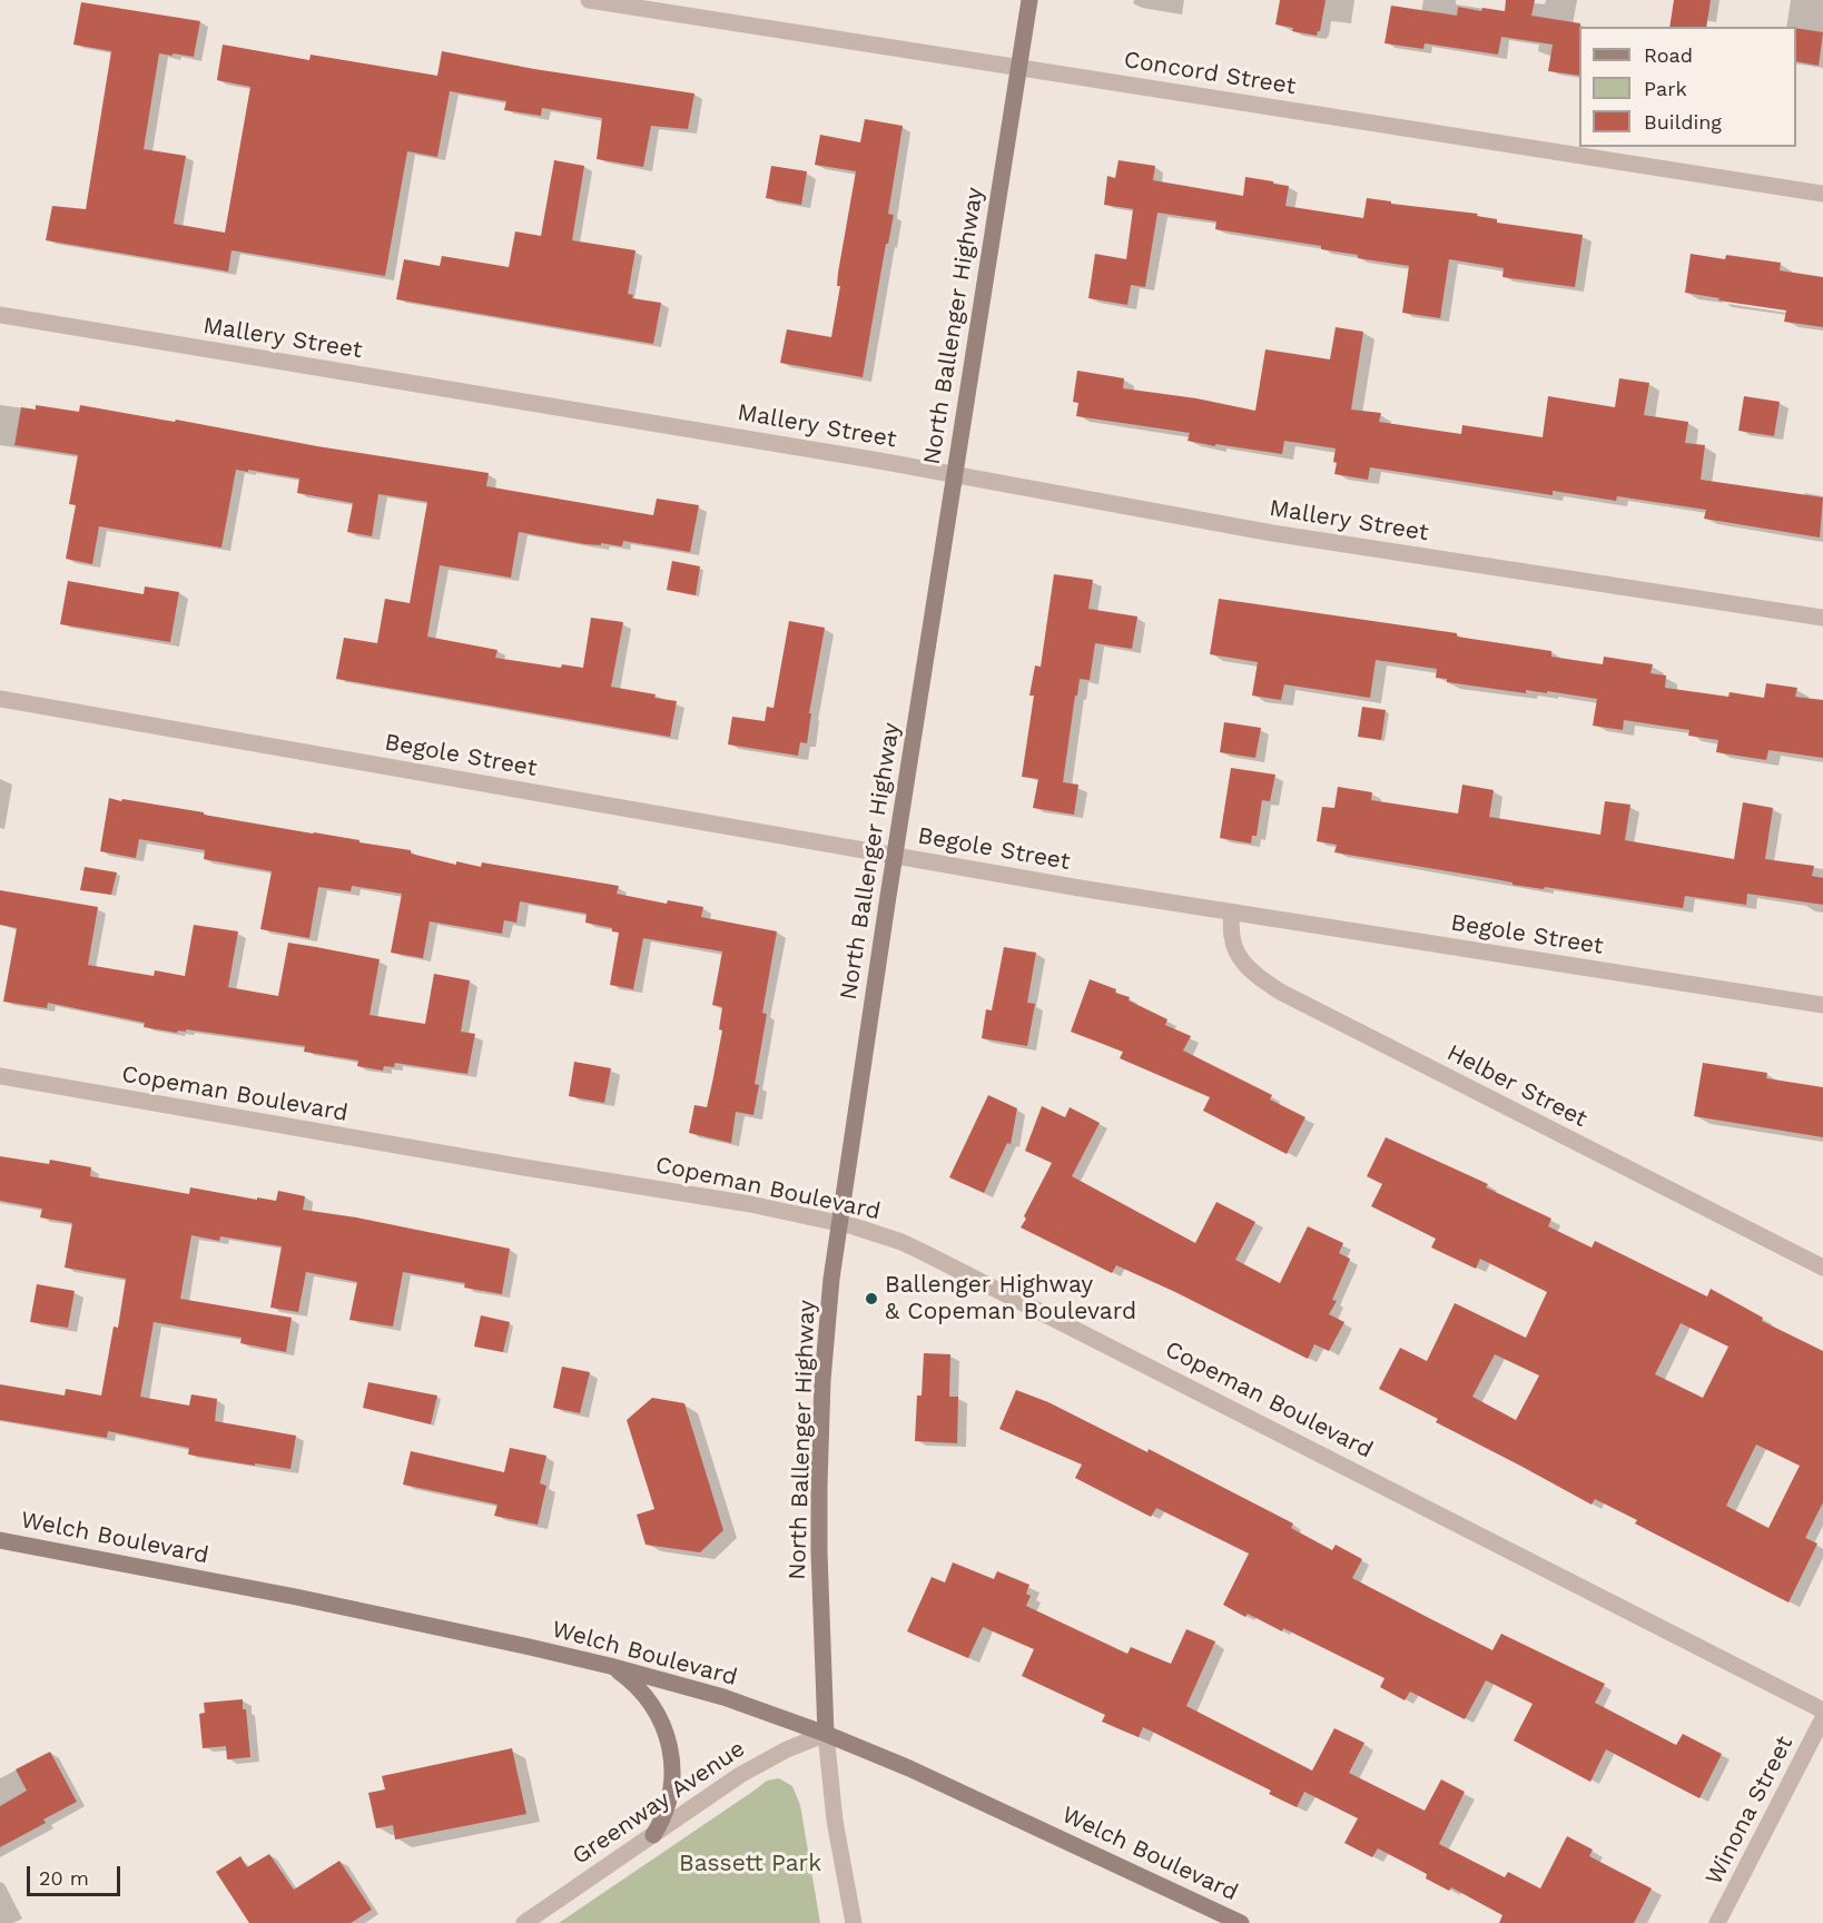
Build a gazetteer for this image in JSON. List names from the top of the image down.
{
  "streets": {
    "main road": ["North Ballenger Highway", "Welch Boulevard"],
    "street": [
      "Concord Street",
      "Mallery Street",
      "Begole Street",
      "Helber Street",
      "Copeman Boulevard",
      "Greenway Avenue",
      "Winona Street"
    ]
  },
  "crossings": [
    ["Concord Street", "North Ballenger Highway"],
    ["North Ballenger Highway", "Mallery Street"],
    ["North Ballenger Highway", "Begole Street"],
    ["North Ballenger Highway", "Copeman Boulevard"],
    ["North Ballenger Highway", "Welch Boulevard"],
    ["North Ballenger Highway", "Greenway Avenue"],
    ["Begole Street", "Helber Street"],
    ["Welch Boulevard", "Greenway Avenue"]
  ],
  "parks": ["Bassett Park"],
  "places": ["Ballenger Highway & Copeman Boulevard"],
  "legend": ["Road", "Park", "Building"],
  "scale_bar": "20 m"
}
